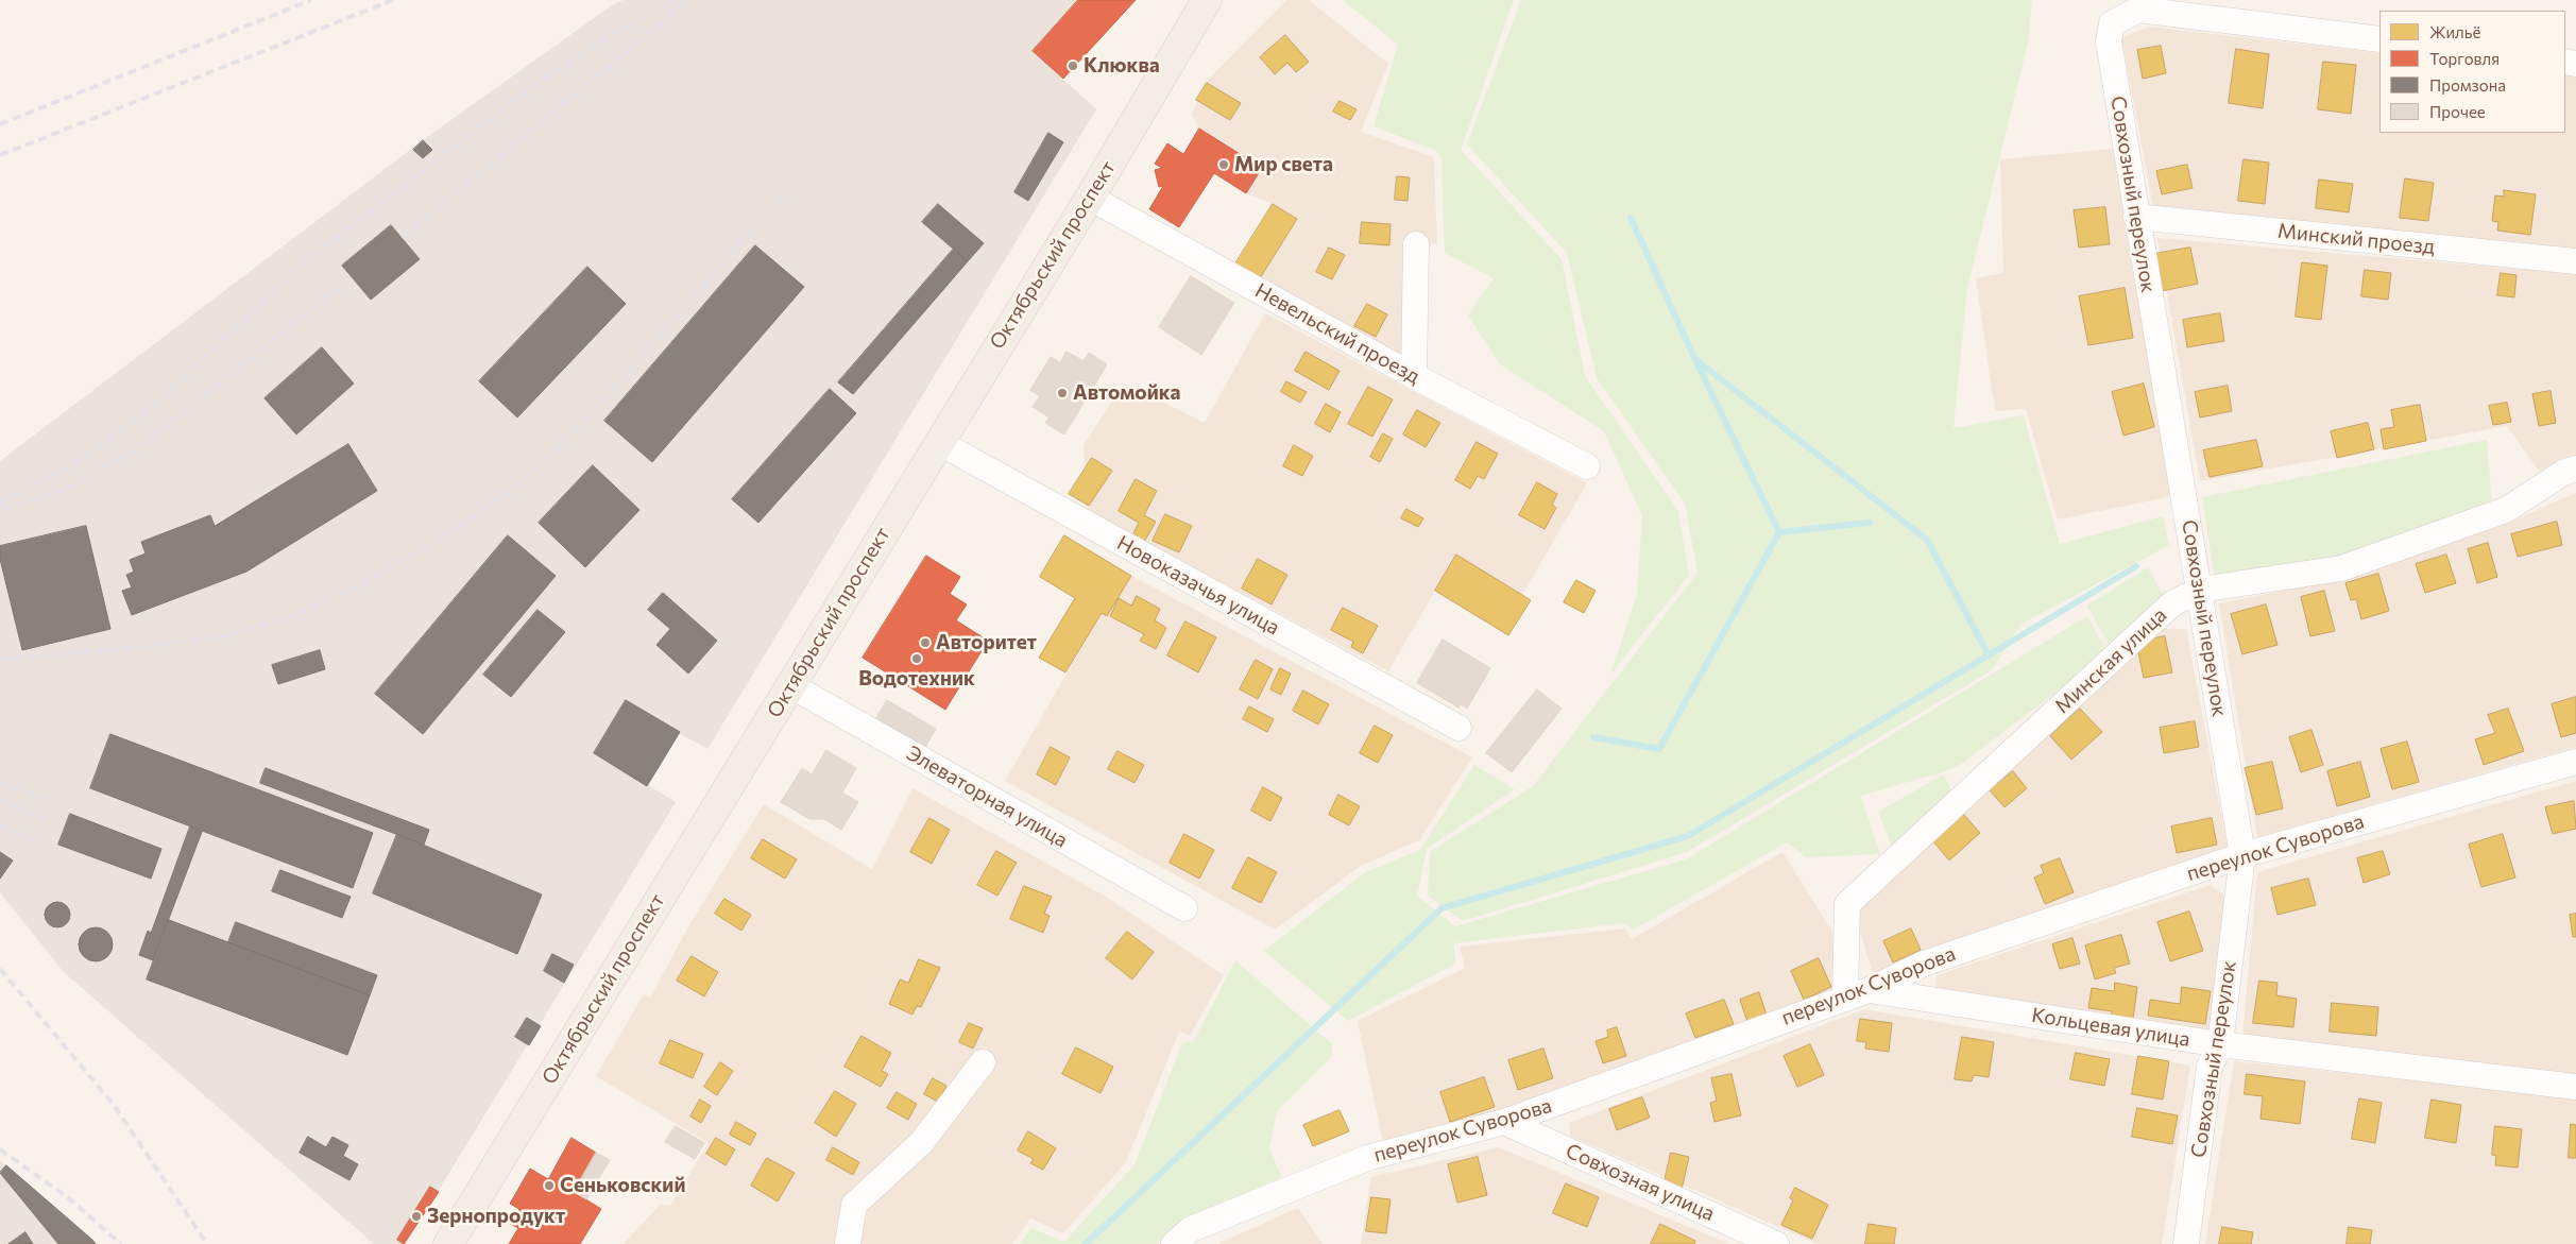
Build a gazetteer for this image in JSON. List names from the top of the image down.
{
  "streets": {
    "main road": ["Октябрьский проспект"],
    "street": [
      "Совхозный переулок",
      "Минский проезд",
      "Невельский проезд",
      "Новоказачья улица",
      "Минская улица",
      "Элеваторная улица",
      "переулок Суворова",
      "Кольцевая улица",
      "Совхозная улица"
    ]
  },
  "crossings": [
    ["Совхозный переулок", "Минский проезд"],
    ["Совхозный переулок", "Минская улица"],
    ["Совхозный переулок", "переулок Суворова"],
    ["Совхозный переулок", "Кольцевая улица"],
    ["Октябрьский проспект", "Невельский проезд"],
    ["Октябрьский проспект", "Новоказачья улица"],
    ["Октябрьский проспект", "Элеваторная улица"],
    ["Минская улица", "переулок Суворова"],
    ["переулок Суворова", "Кольцевая улица"],
    ["переулок Суворова", "Совхозная улица"]
  ],
  "places": [
    "Клюква",
    "Мир света",
    "Автомойка",
    "Авторитет",
    "Водотехник",
    "Сеньковский",
    "Зернопродукт"
  ],
  "legend": [
    "Жильё",
    "Торговля",
    "Промзона",
    "Прочее"
  ]
}
